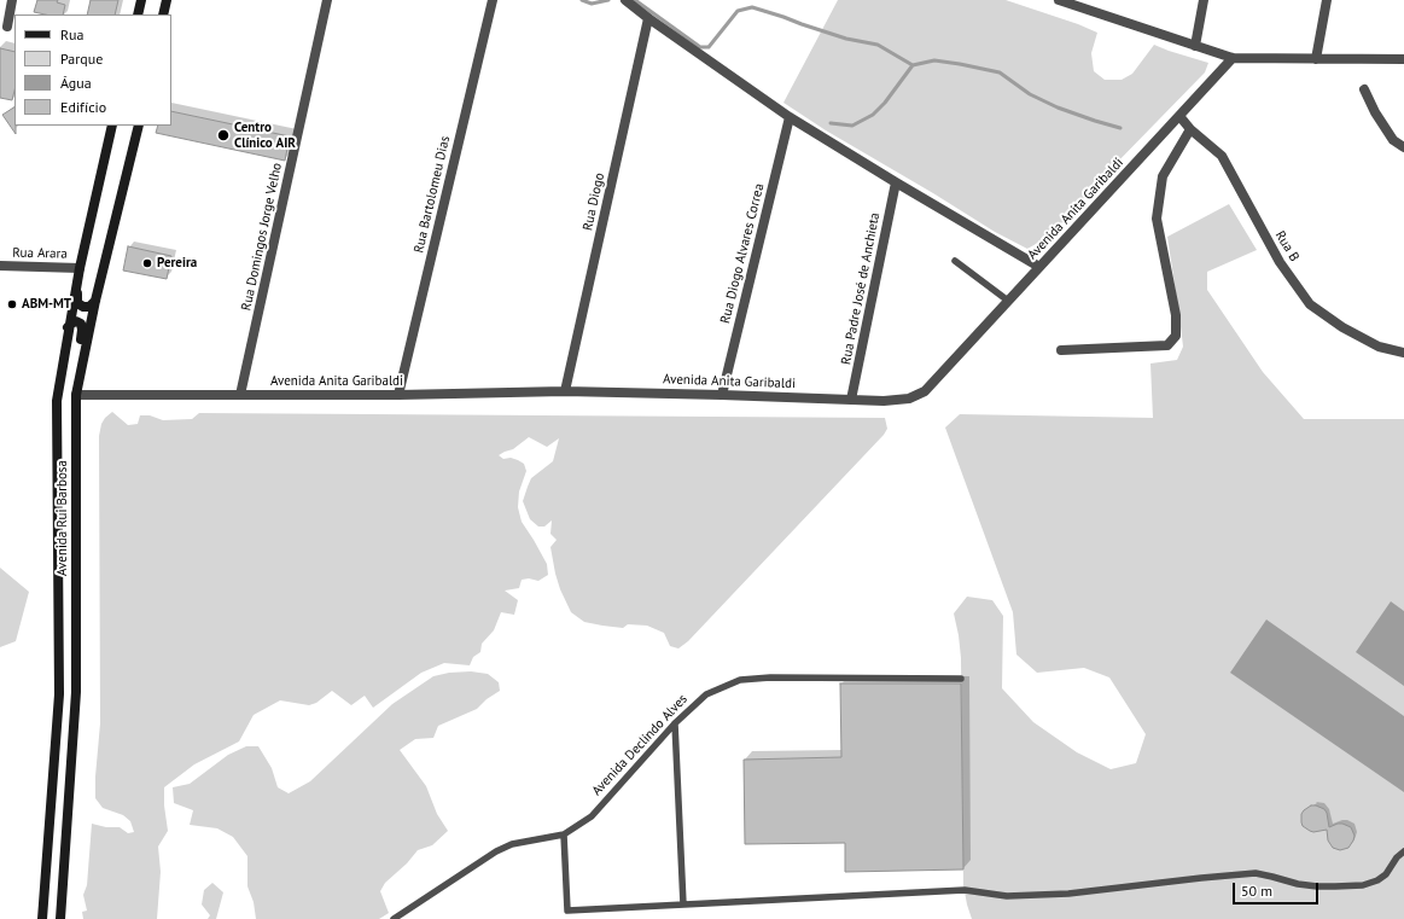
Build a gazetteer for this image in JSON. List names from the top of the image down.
{
  "streets": {
    "main road": ["Avenida Rui Barbosa"],
    "street": [
      "Rua Bartolomeu Dias",
      "Rua Diogo",
      "Avenida Anita Garibaldi",
      "Rua Domingos Jorge Velho",
      "Rua B",
      "Rua Arara",
      "Rua Diogo Alvares Correa",
      "Rua Padre José de Anchieta"
    ],
    "lane": ["Avenida Declindo Alves"]
  },
  "crossings": [
    ["Rua Bartolomeu Dias", "Avenida Anita Garibaldi"],
    ["Rua Diogo", "Avenida Anita Garibaldi"],
    ["Avenida Anita Garibaldi", "Rua Domingos Jorge Velho"],
    ["Avenida Anita Garibaldi", "Rua B"],
    ["Avenida Anita Garibaldi", "Rua Diogo Alvares Correa"],
    ["Avenida Anita Garibaldi", "Rua Padre José de Anchieta"],
    ["Avenida Anita Garibaldi", "Avenida Rui Barbosa"],
    ["Rua Arara", "Avenida Rui Barbosa"]
  ],
  "places": ["Centro Clínico AIR", "Pereira", "ABM-MT"],
  "legend": [
    "Rua",
    "Parque",
    "Água",
    "Edifício"
  ],
  "scale_bar": "50 m"
}
